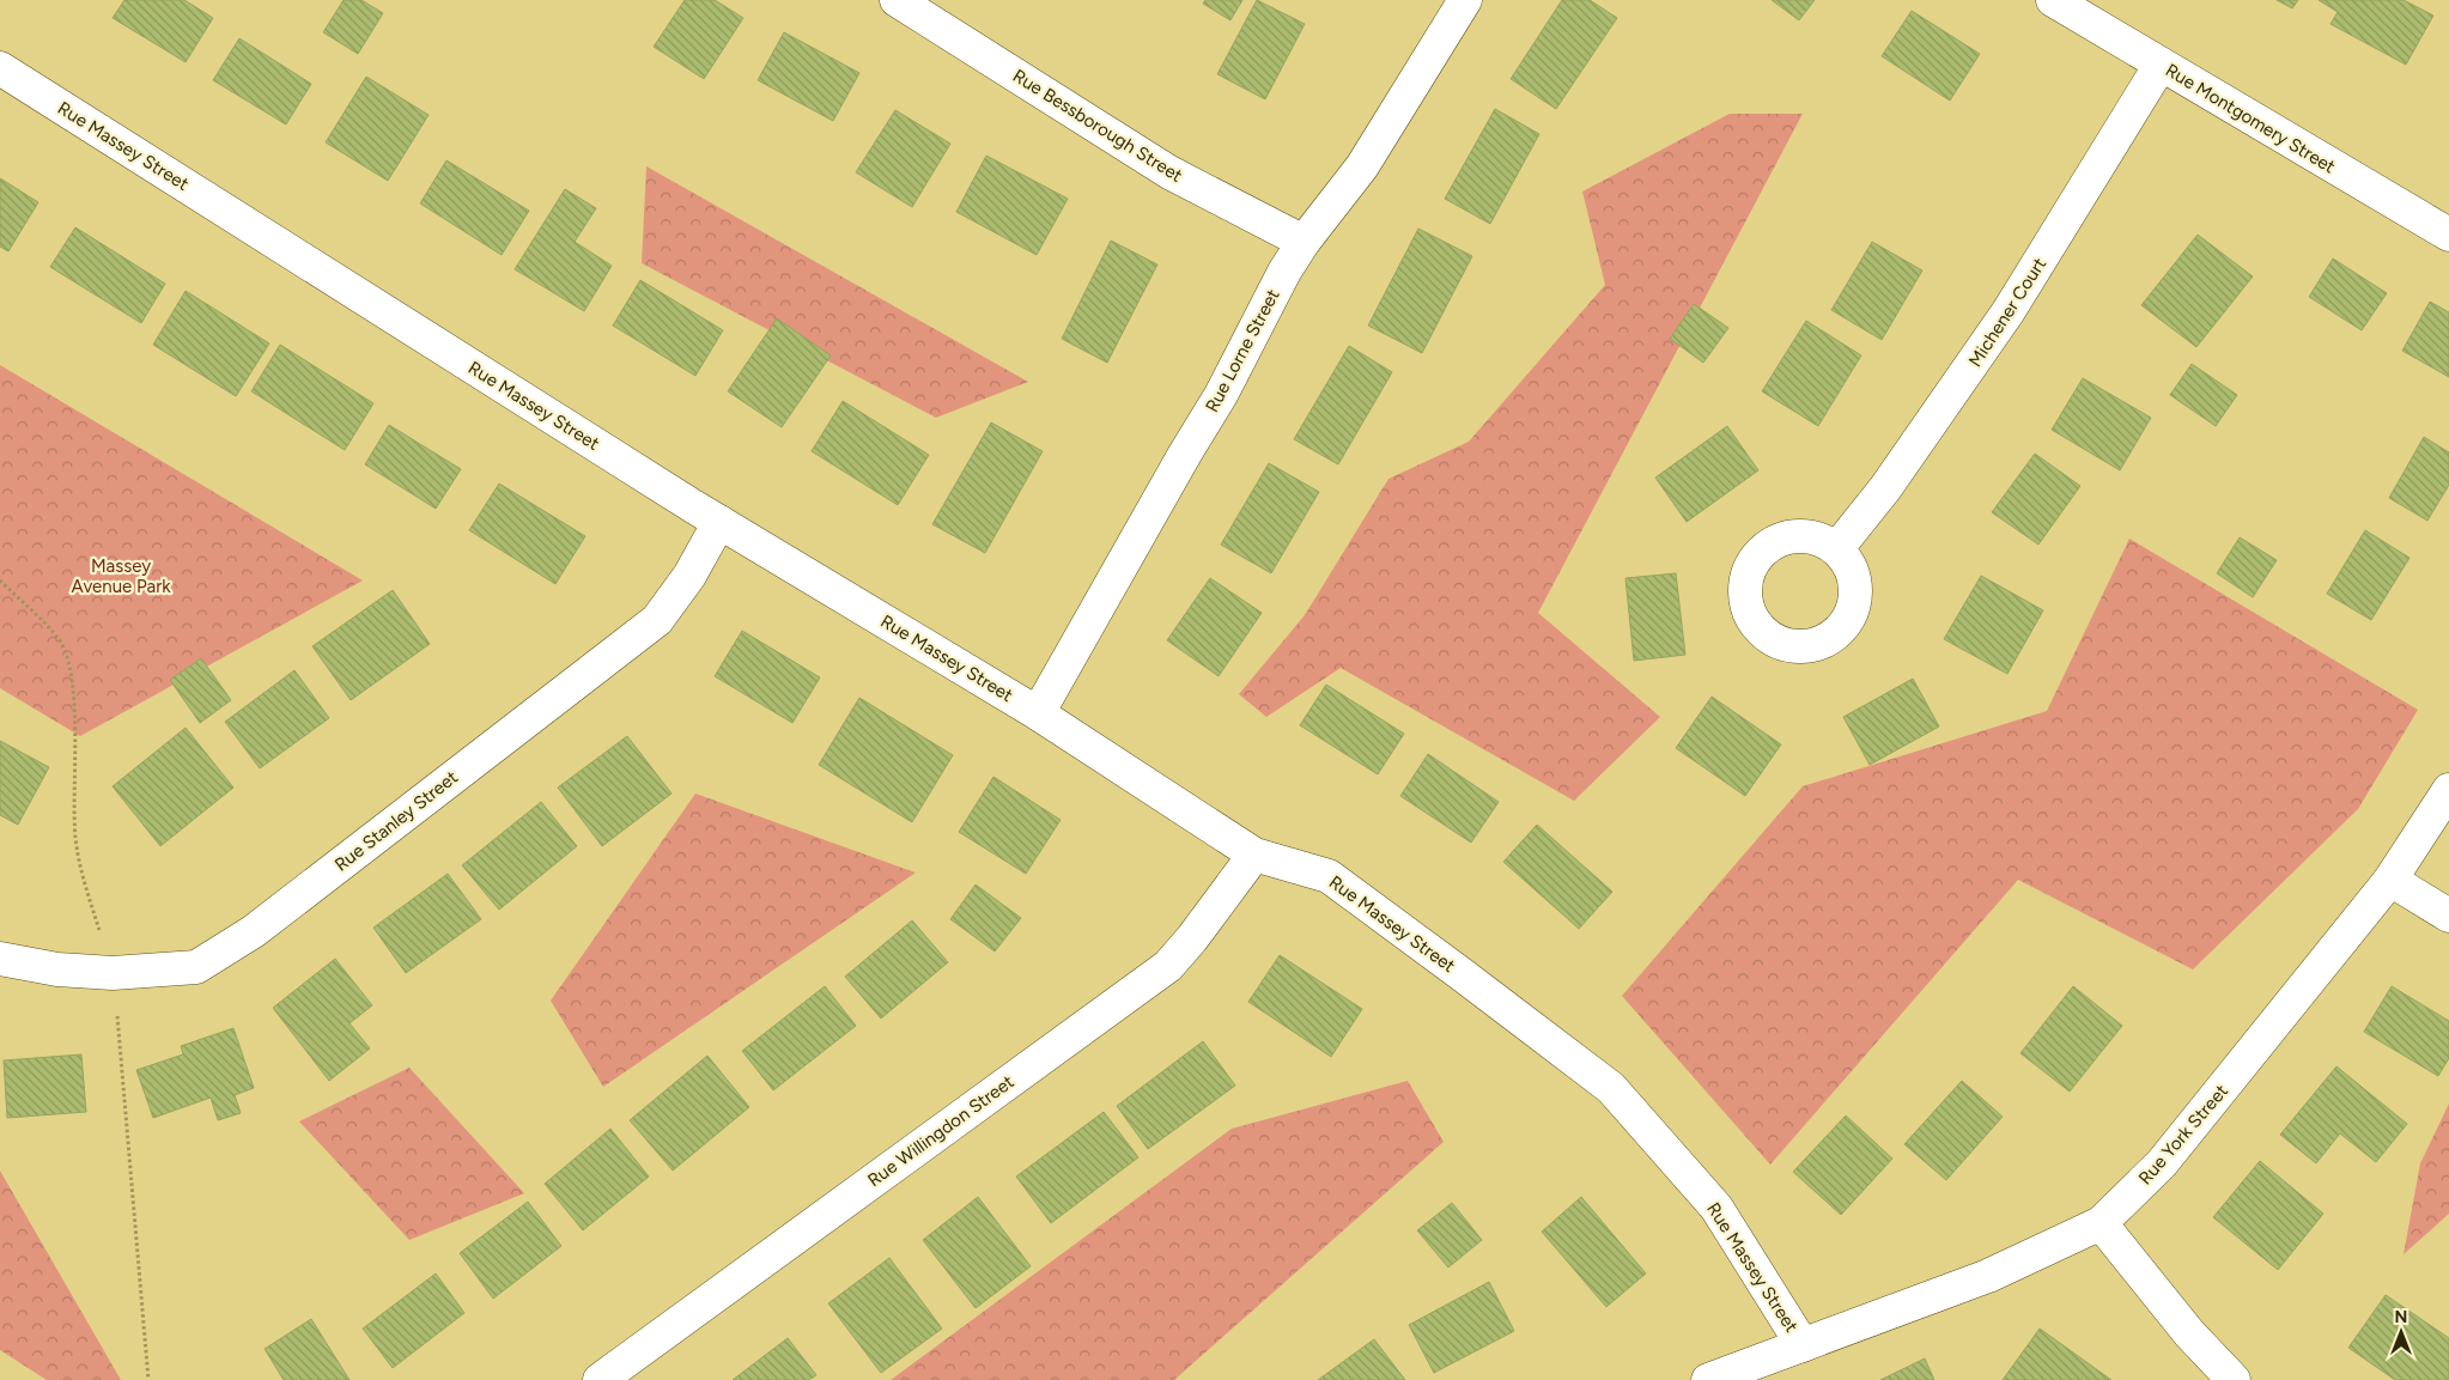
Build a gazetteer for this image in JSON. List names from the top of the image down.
{
  "streets": {
    "street": [
      "Rue Montgomery Street",
      "Rue Bessborough Street",
      "Rue Massey Street",
      "Michener Court",
      "Rue Lorne Street",
      "Rue Stanley Street",
      "Rue Willingdon Street",
      "Rue York Street"
    ]
  },
  "crossings": [
    ["Rue Montgomery Street", "Michener Court"],
    ["Rue Bessborough Street", "Rue Lorne Street"],
    ["Rue Massey Street", "Rue Lorne Street"],
    ["Rue Massey Street", "Rue Stanley Street"],
    ["Rue Massey Street", "Rue Willingdon Street"],
    ["Rue Massey Street", "Rue York Street"]
  ],
  "parks": ["Massey Avenue Park"],
  "north": "top"
}
